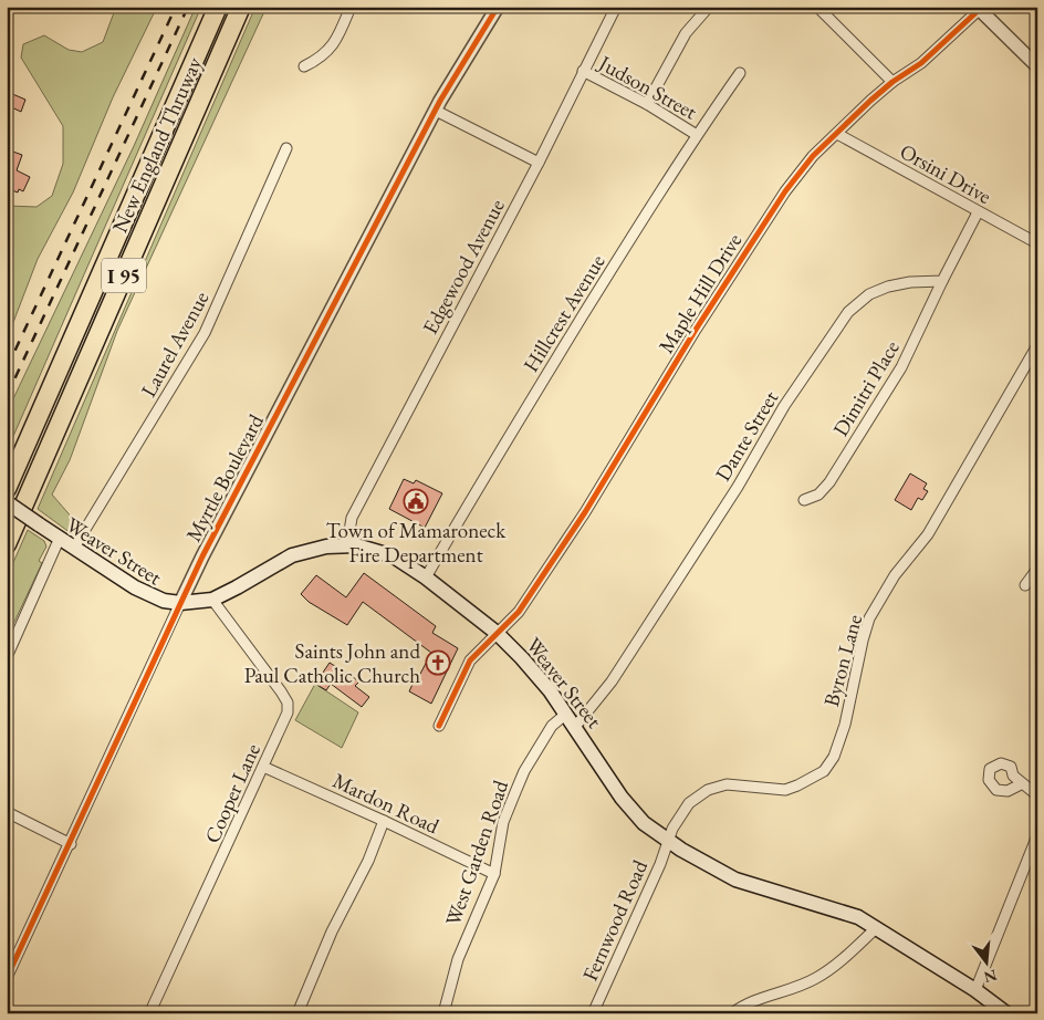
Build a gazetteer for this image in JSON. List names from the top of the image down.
{
  "streets": {
    "highway": ["New England Thruway", "I 95"],
    "main road": ["Weaver Street"],
    "street": [
      "Judson Street",
      "Orsini Drive",
      "Edgewood Avenue",
      "Maple Hill Drive",
      "Hillcrest Avenue",
      "Laurel Avenue",
      "Dimitri Place",
      "Dante Street",
      "Myrtle Boulevard",
      "Byron Lane",
      "Cooper Lane",
      "Mardon Road",
      "West Garden Road",
      "Fernwood Road"
    ]
  },
  "crossings": [
    ["Judson Street", "Edgewood Avenue"],
    ["Judson Street", "Hillcrest Avenue"],
    ["Orsini Drive", "Maple Hill Drive"],
    ["Edgewood Avenue", "Weaver Street"],
    ["Maple Hill Drive", "Weaver Street"],
    ["Hillcrest Avenue", "Weaver Street"],
    ["Laurel Avenue", "Weaver Street"],
    ["Dimitri Place", "Dante Street"],
    ["Dante Street", "Weaver Street"],
    ["Myrtle Boulevard", "Weaver Street"],
    ["Weaver Street", "Byron Lane"],
    ["Weaver Street", "Cooper Lane"],
    ["Weaver Street", "West Garden Road"],
    ["Weaver Street", "Fernwood Road"],
    ["Byron Lane", "Fernwood Road"],
    ["Cooper Lane", "Mardon Road"],
    ["Mardon Road", "West Garden Road"]
  ],
  "places": {
    "public building": ["Town of Mamaroneck Fire Department"],
    "church": ["Saints John and Paul Catholic Church"]
  },
  "north": "bottom"
}
